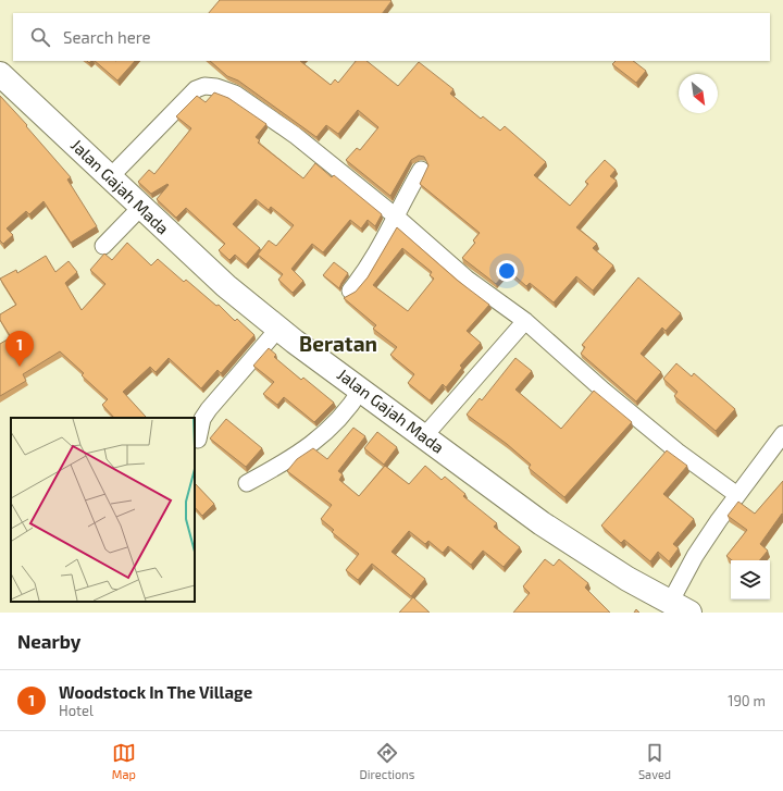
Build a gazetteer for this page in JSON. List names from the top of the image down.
{
  "streets": {
    "highway": ["Jalan Gajah Mada"]
  },
  "districts": ["Beratan"],
  "north": "bottom right",
  "page": {
    "search": "Search here",
    "pins": "1",
    "heading": "Nearby",
    "list": [
      {
        "mark": "1",
        "name": "Woodstock In The Village",
        "note": "Hotel",
        "value": "190 m"
      }
    ],
    "nav": ["Map", "Directions", "Saved"]
  }
}
